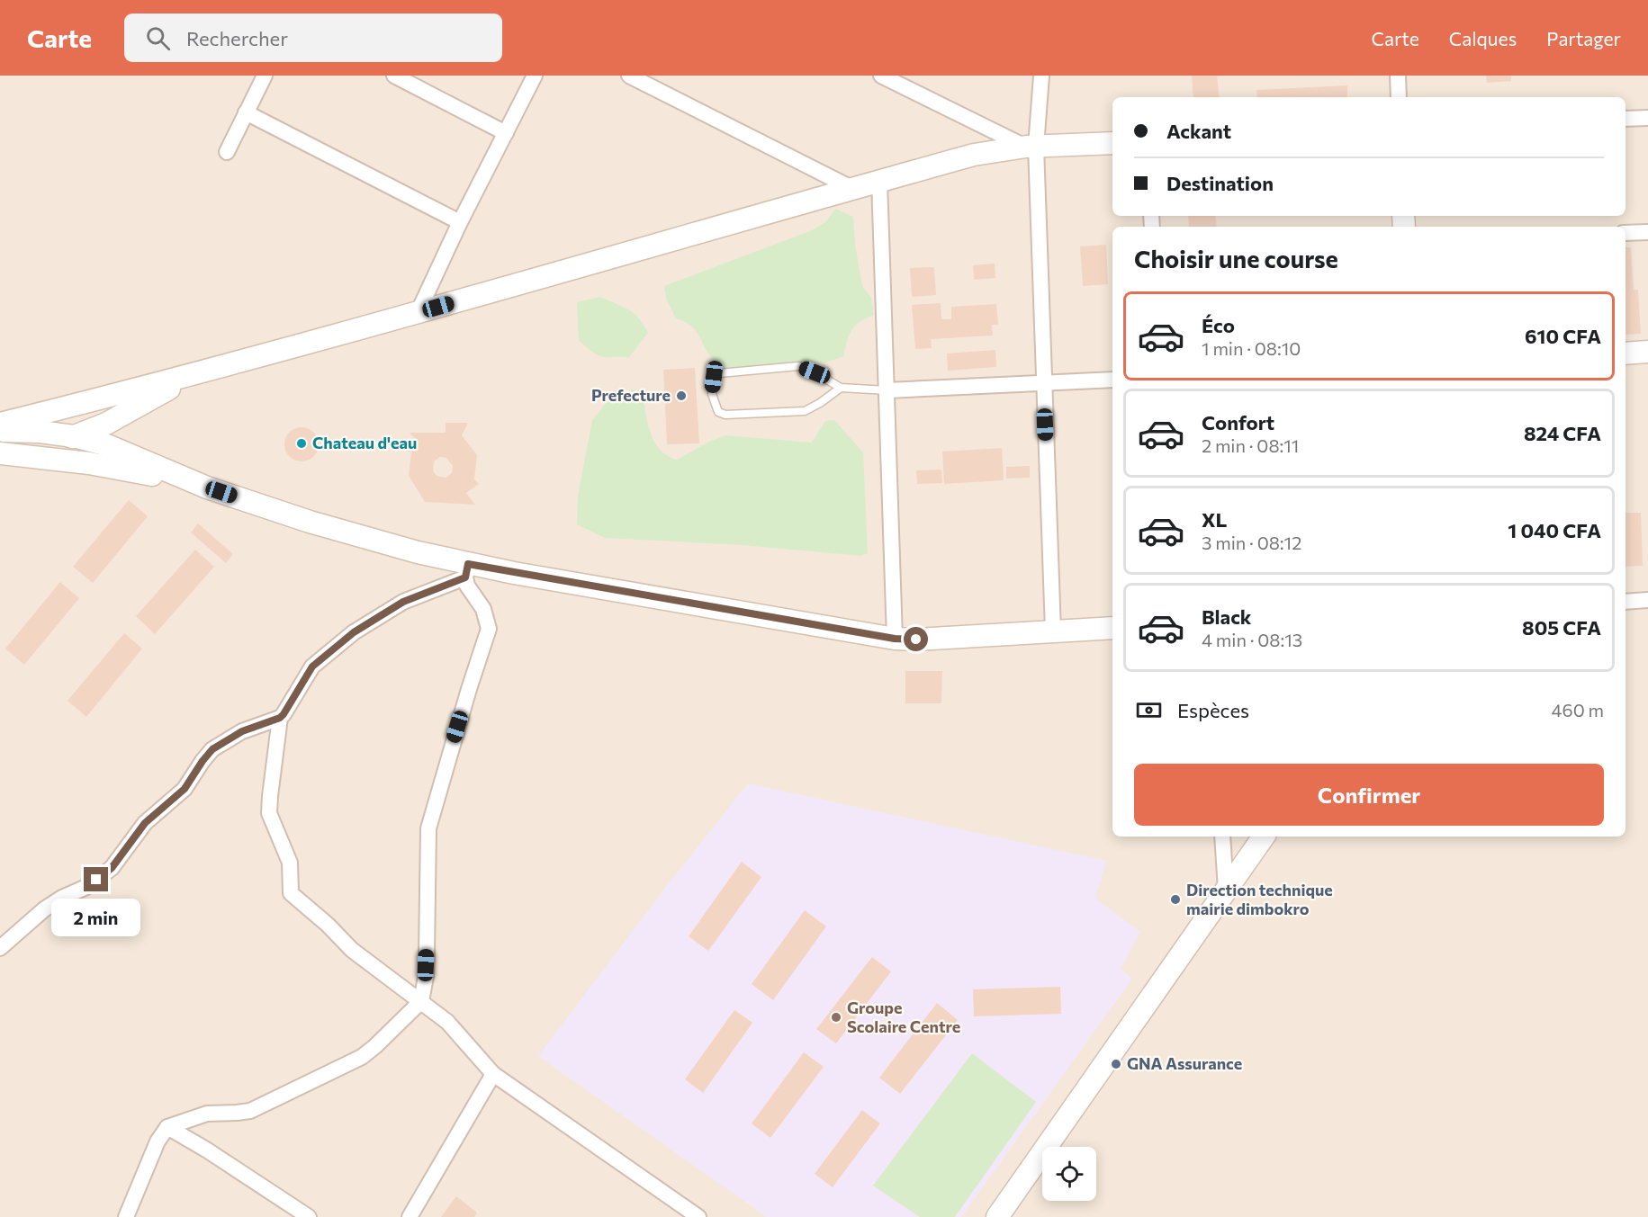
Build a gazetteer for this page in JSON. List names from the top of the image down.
{
  "places": [
    "Prefecture",
    "Chateau d'eau",
    "Direction technique mairie dimbokro",
    "Groupe Scolaire Centre",
    "GNA Assurance"
  ],
  "page": {
    "header": "Carte",
    "search": "Rechercher",
    "nav": ["Carte", "Calques", "Partager"],
    "banner": ["Ackant", "Destination"],
    "heading": "Choisir une course",
    "list": [
      {
        "name": "Éco",
        "note": "1 min · 08:10",
        "value": "610 CFA"
      },
      {
        "name": "Confort",
        "note": "2 min · 08:11",
        "value": "824 CFA"
      },
      {
        "name": "XL",
        "note": "3 min · 08:12",
        "value": "1 040 CFA"
      },
      {
        "name": "Black",
        "note": "4 min · 08:13",
        "value": "805 CFA"
      }
    ],
    "pay": ["Espèces", "460 m"],
    "buttons": "Confirmer",
    "bubble": "2 min"
  }
}
